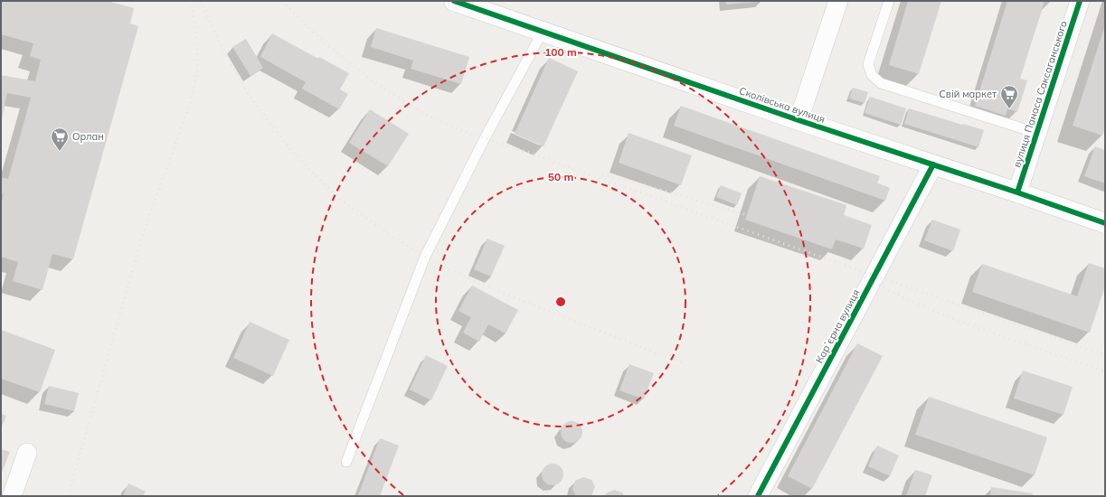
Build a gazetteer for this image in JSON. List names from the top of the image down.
{
  "streets": {
    "street": ["вулиця Панаса Саксаганського", "Сколівська вулиця", "Карʼєрна вулиця"]
  },
  "crossings": [
    ["вулиця Панаса Саксаганського", "Сколівська вулиця"],
    ["Сколівська вулиця", "Карʼєрна вулиця"]
  ],
  "places": {
    "supermarket": ["Свій маркет", "Орлан"]
  },
  "rings": ["100 m", "50 m"]
}
